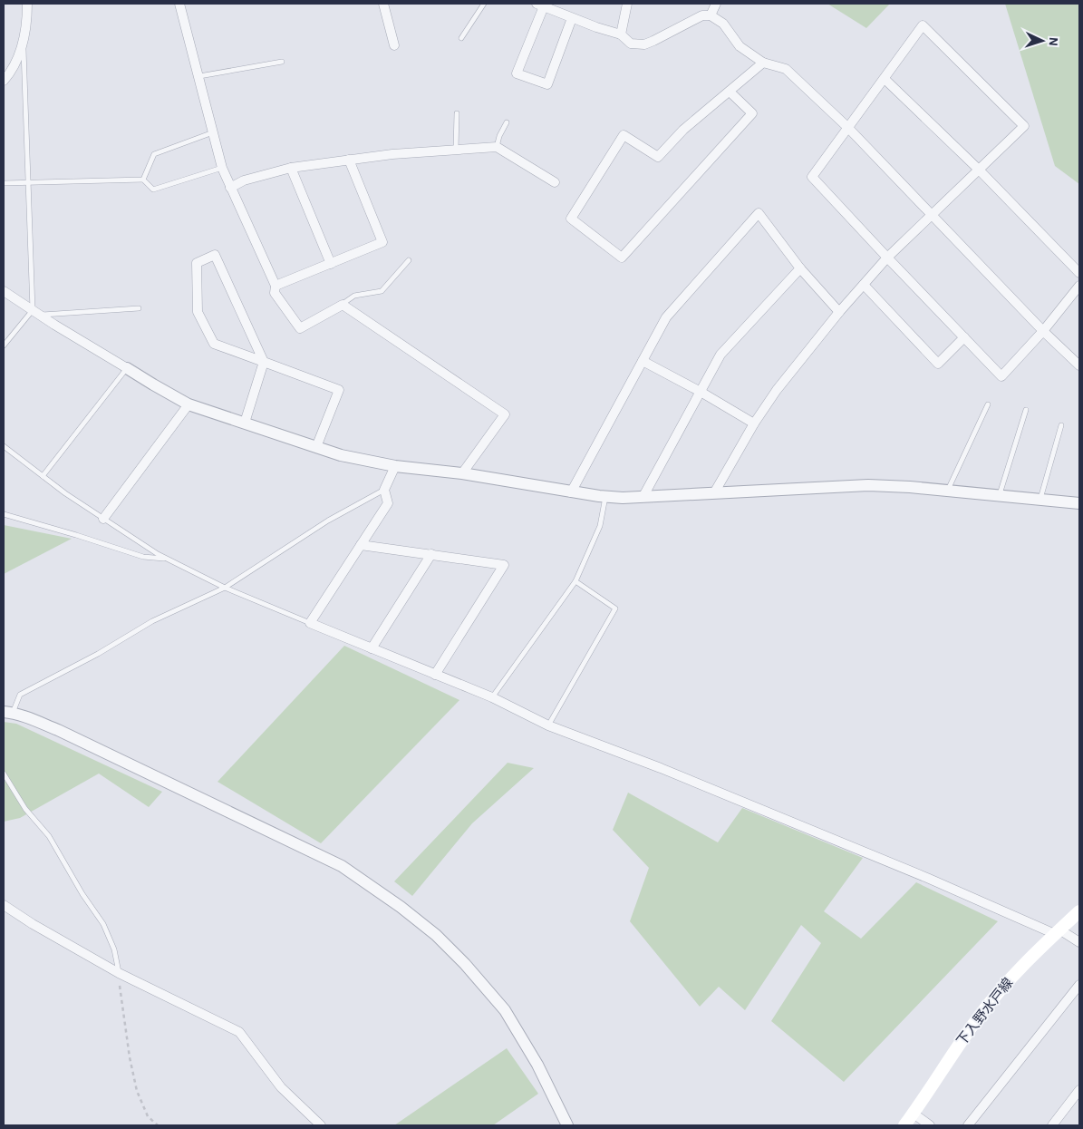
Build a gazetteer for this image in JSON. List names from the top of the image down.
{
  "streets": {
    "main road": ["下入野水戸線"]
  },
  "north": "right"
}
